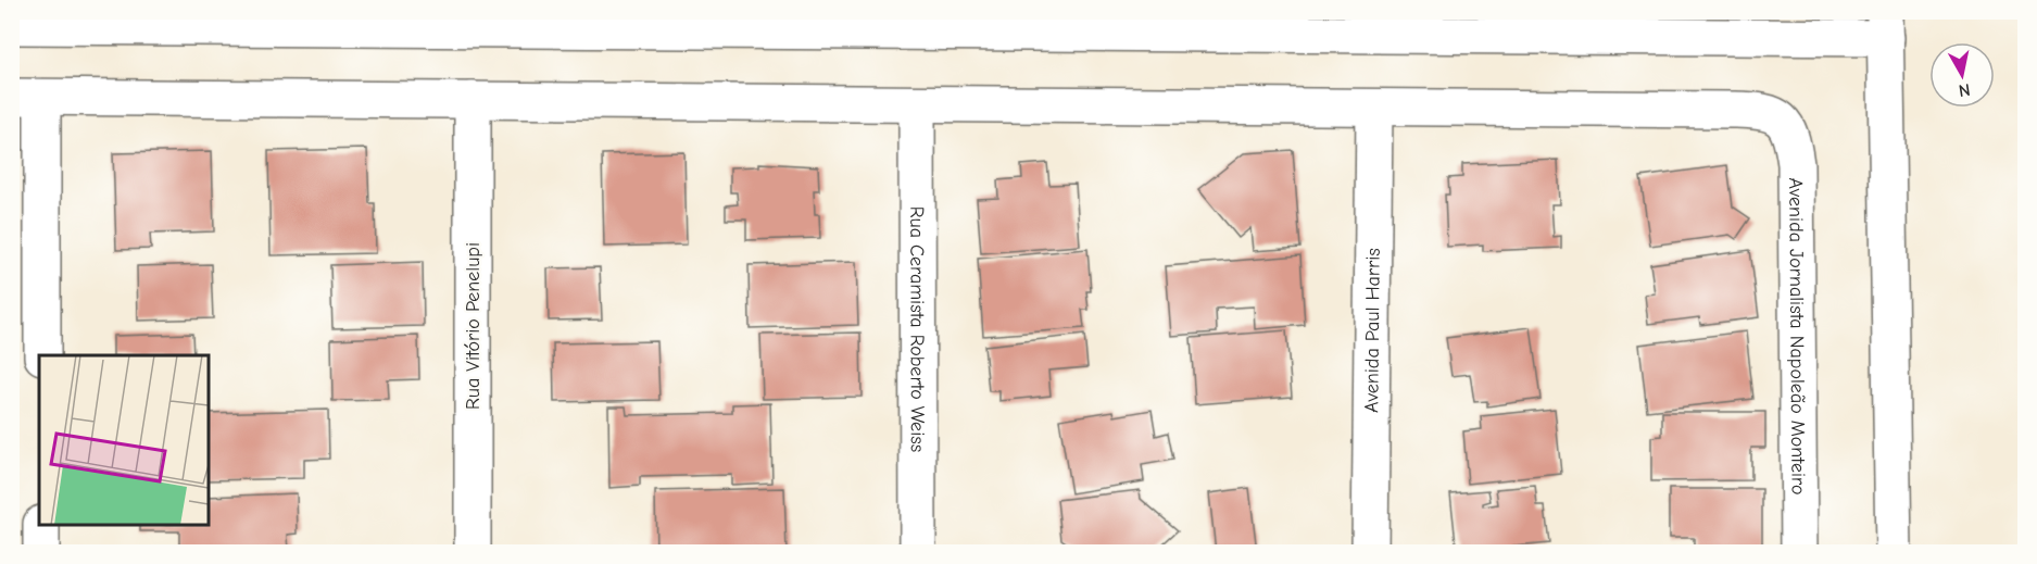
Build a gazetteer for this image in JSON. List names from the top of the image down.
{
  "streets": {
    "street": [
      "Rua Vitório Penelupi",
      "Rua Ceramista Roberto Weiss",
      "Avenida Paul Harris",
      "Avenida Jornalista Napoleão Monteiro"
    ]
  },
  "crossings": [
    ["Avenida Paul Harris", "Avenida Jornalista Napoleão Monteiro"]
  ],
  "north": "bottom"
}
